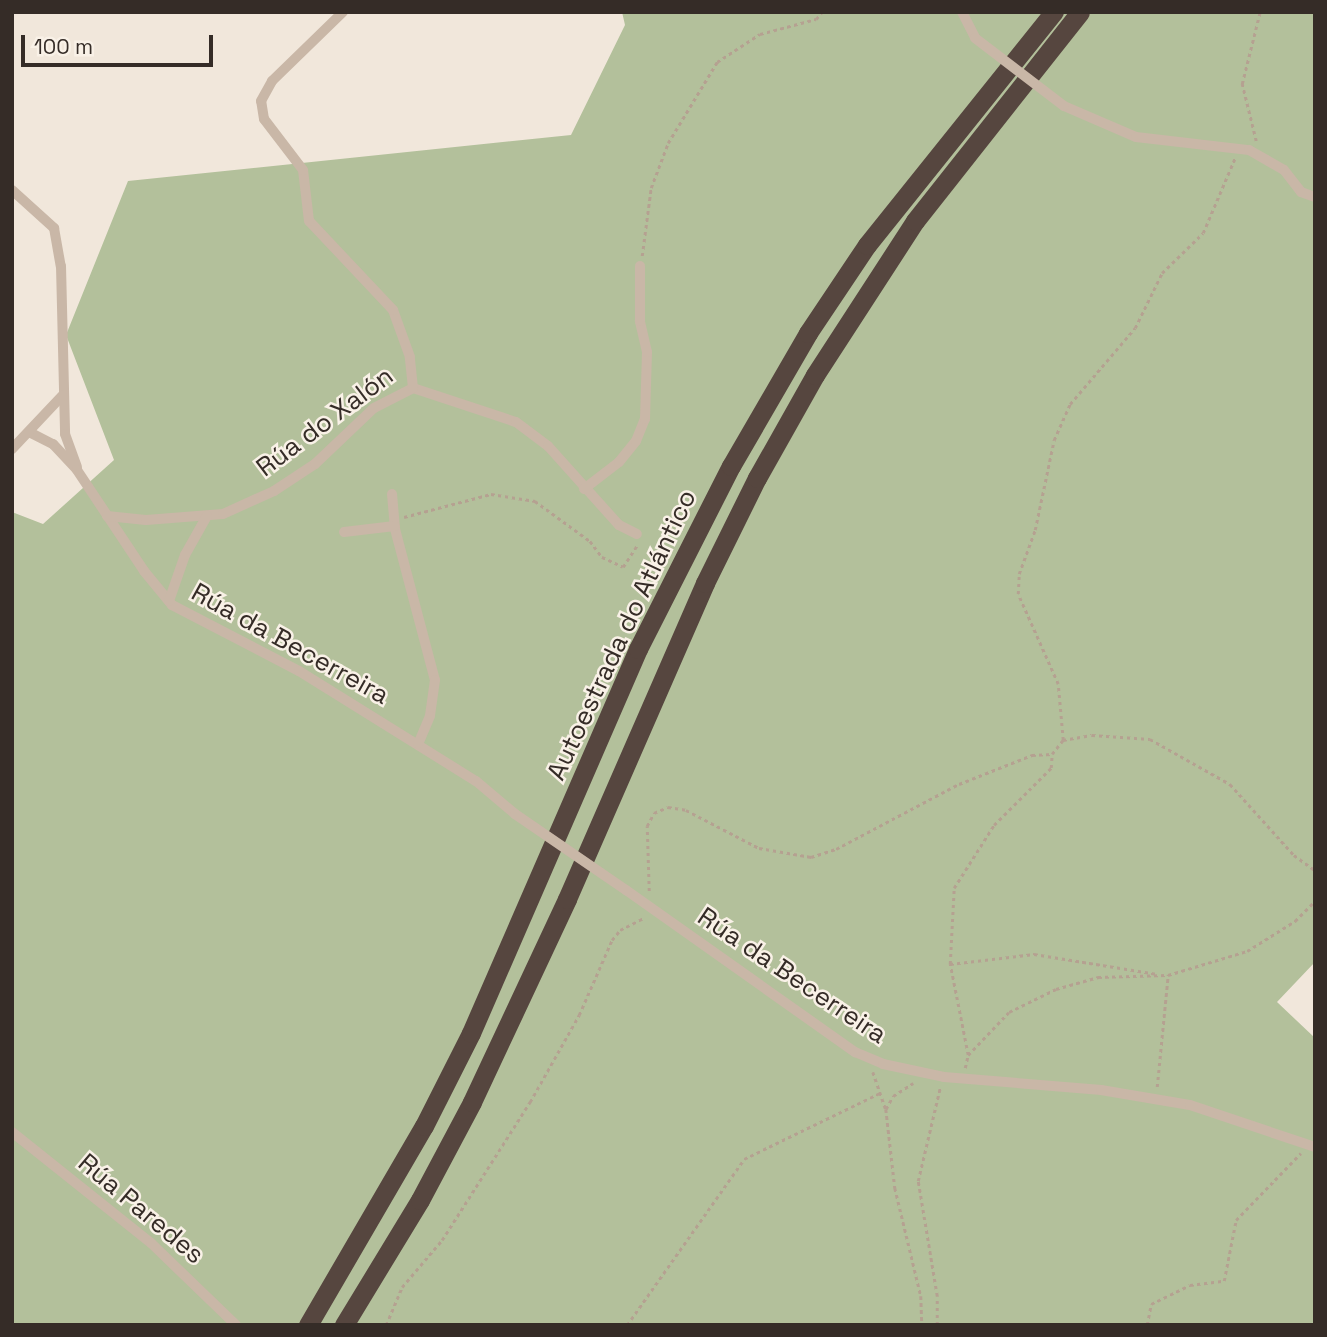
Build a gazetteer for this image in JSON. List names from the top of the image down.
{
  "streets": {
    "highway": ["Autoestrada do Atlántico"],
    "street": ["Rúa do Xalón", "Rúa da Becerreira", "Rúa Paredes"]
  },
  "crossings": [
    ["Rúa do Xalón", "Rúa da Becerreira"]
  ],
  "scale_bar": "100 m"
}
